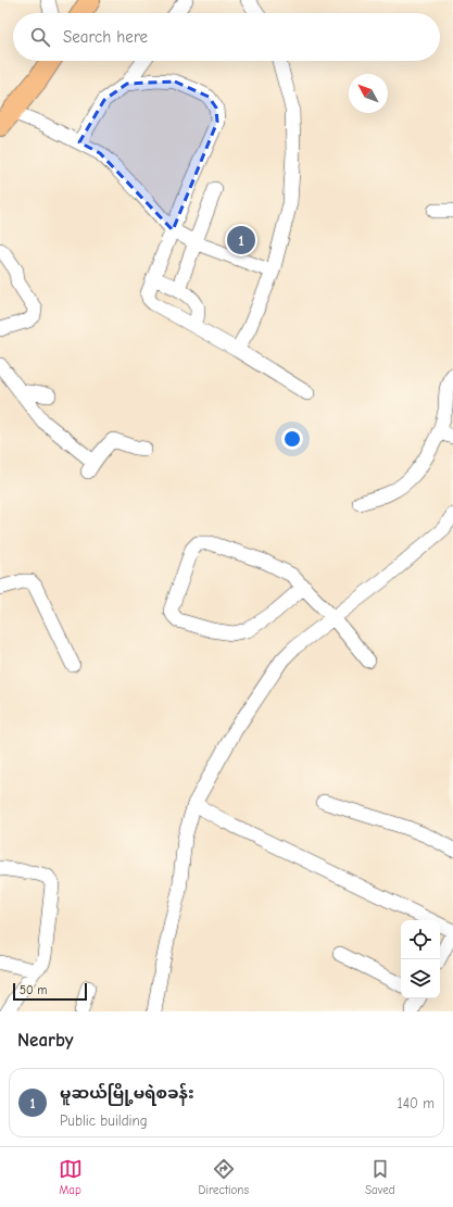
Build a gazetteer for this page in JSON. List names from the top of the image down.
{
  "scale_bar": "50 m",
  "north": "top left",
  "page": {
    "search": "Search here",
    "pins": "1",
    "scale": "50 m",
    "heading": "Nearby",
    "list": [
      {
        "mark": "1",
        "name": "မူဆယ်မြို့မရဲစခန်း",
        "note": "Public building",
        "value": "140 m"
      }
    ],
    "nav": ["Map", "Directions", "Saved"]
  }
}
